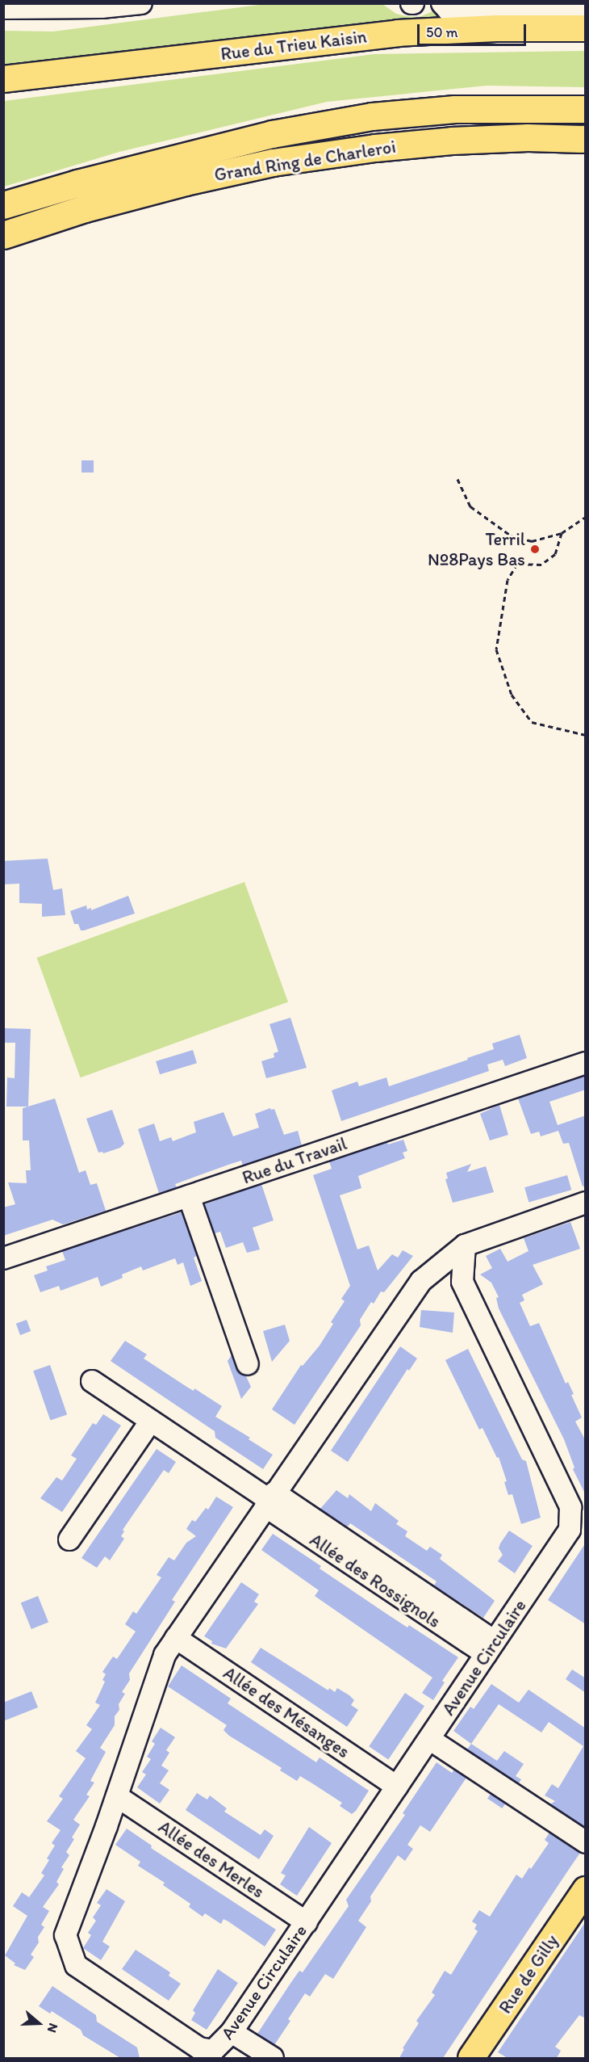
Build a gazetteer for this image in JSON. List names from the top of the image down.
{
  "streets": {
    "highway": ["Grand Ring de Charleroi"],
    "main road": ["Rue du Trieu Kaisin", "Rue de Gilly"],
    "street": [
      "Rue du Travail",
      "Allée des Rossignols",
      "Avenue Circulaire",
      "Allée des Mésanges",
      "Allée des Merles"
    ]
  },
  "crossings": [
    ["Allée des Rossignols", "Avenue Circulaire"],
    ["Avenue Circulaire", "Allée des Mésanges"],
    ["Avenue Circulaire", "Allée des Merles"]
  ],
  "places": ["Terril №8Pays Bas"],
  "scale_bar": "50 m",
  "north": "right"
}
